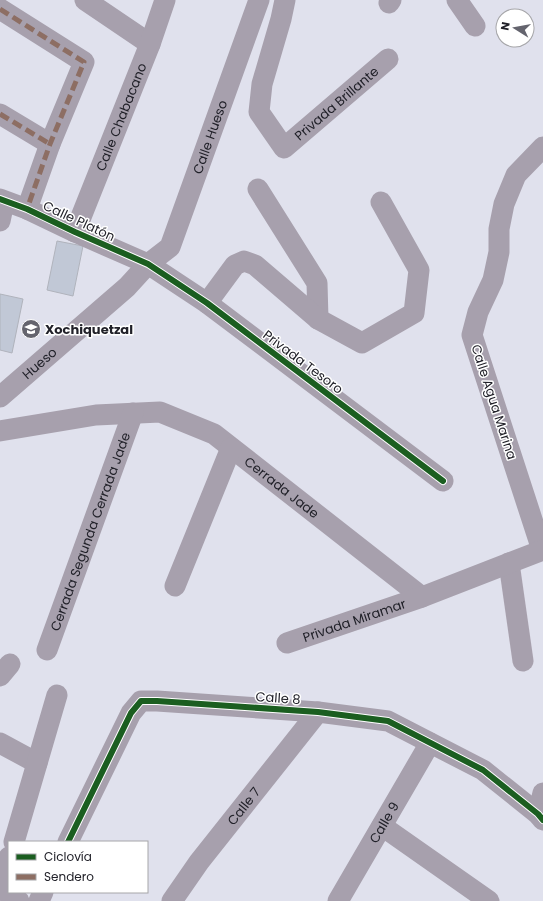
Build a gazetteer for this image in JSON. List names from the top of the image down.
{
  "streets": {
    "street": [
      "Privada Brillante",
      "Calle Chabacano",
      "Calle Hueso",
      "Calle Platón",
      "Privada Tesoro",
      "Hueso",
      "Calle Agua Marina",
      "Cerrada Jade",
      "Cerrada Segunda Cerrada Jade",
      "Privada Miramar",
      "Calle 8",
      "Calle 7",
      "Calle 9"
    ]
  },
  "crossings": [
    ["Calle Chabacano", "Calle Platón"],
    ["Calle Hueso", "Calle Platón"],
    ["Calle Hueso", "Privada Tesoro"],
    ["Calle Hueso", "Hueso"],
    ["Calle Platón", "Privada Tesoro"],
    ["Calle Platón", "Hueso"],
    ["Privada Tesoro", "Hueso"],
    ["Cerrada Jade", "Cerrada Segunda Cerrada Jade"],
    ["Cerrada Jade", "Privada Miramar"],
    ["Calle 8", "Calle 7"],
    ["Calle 8", "Calle 9"]
  ],
  "places": {
    "school or university": ["Xochiquetzal"]
  },
  "legend": ["Ciclovía", "Sendero"],
  "north": "left"
}
